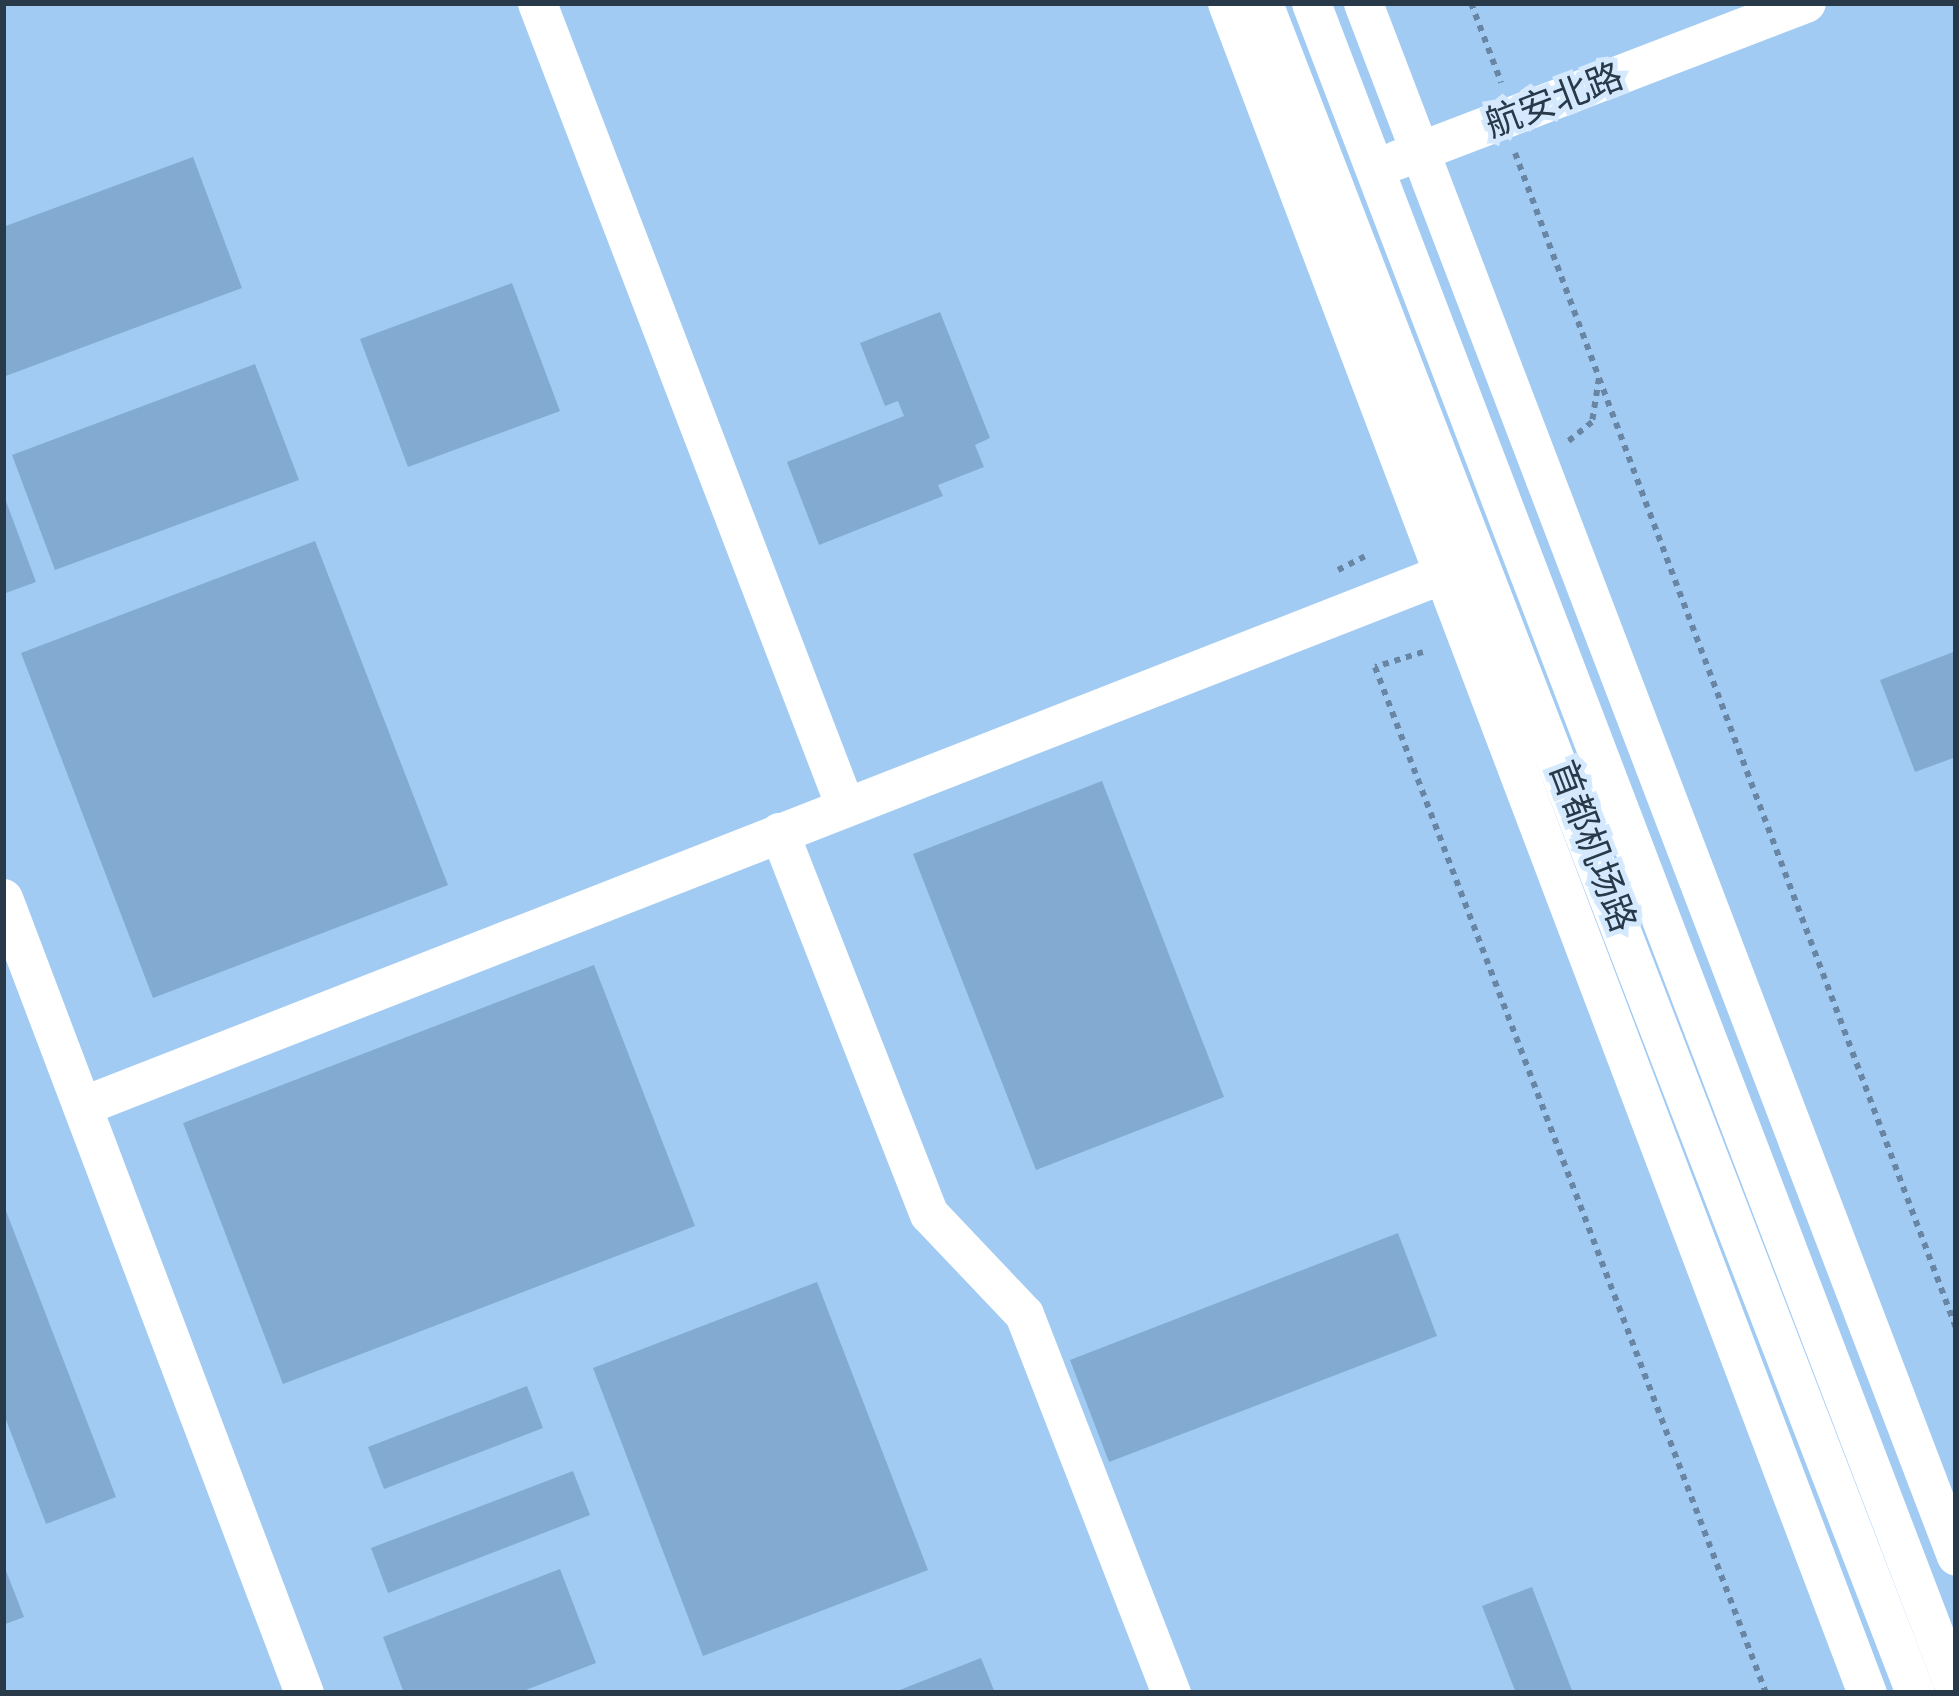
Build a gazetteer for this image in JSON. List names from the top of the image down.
{
  "streets": {
    "street": ["航安北路", "首都机场路"]
  },
  "crossings": [
    ["航安北路", "首都机场路"]
  ]
}
